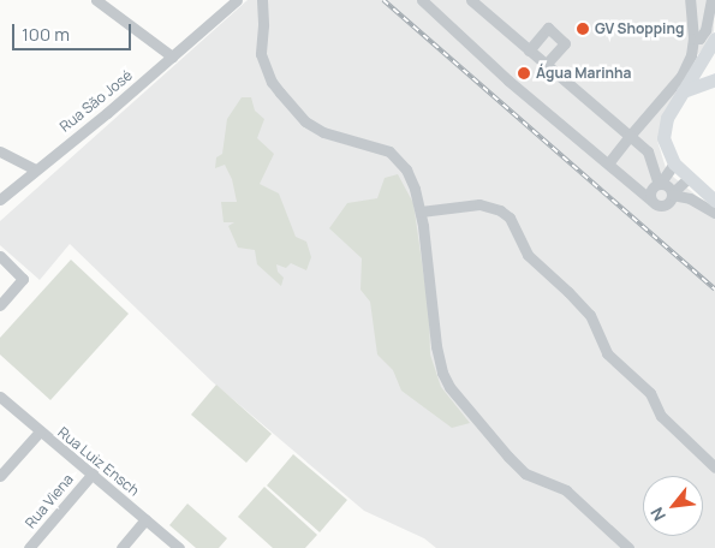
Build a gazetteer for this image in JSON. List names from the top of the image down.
{
  "streets": {
    "street": ["Rua São José", "Rua Luiz Ensch", "Rua Viena"]
  },
  "crossings": [
    ["Rua Luiz Ensch", "Rua Viena"]
  ],
  "places": ["GV Shopping", "Água Marinha"],
  "scale_bar": "100 m",
  "north": "bottom left"
}
